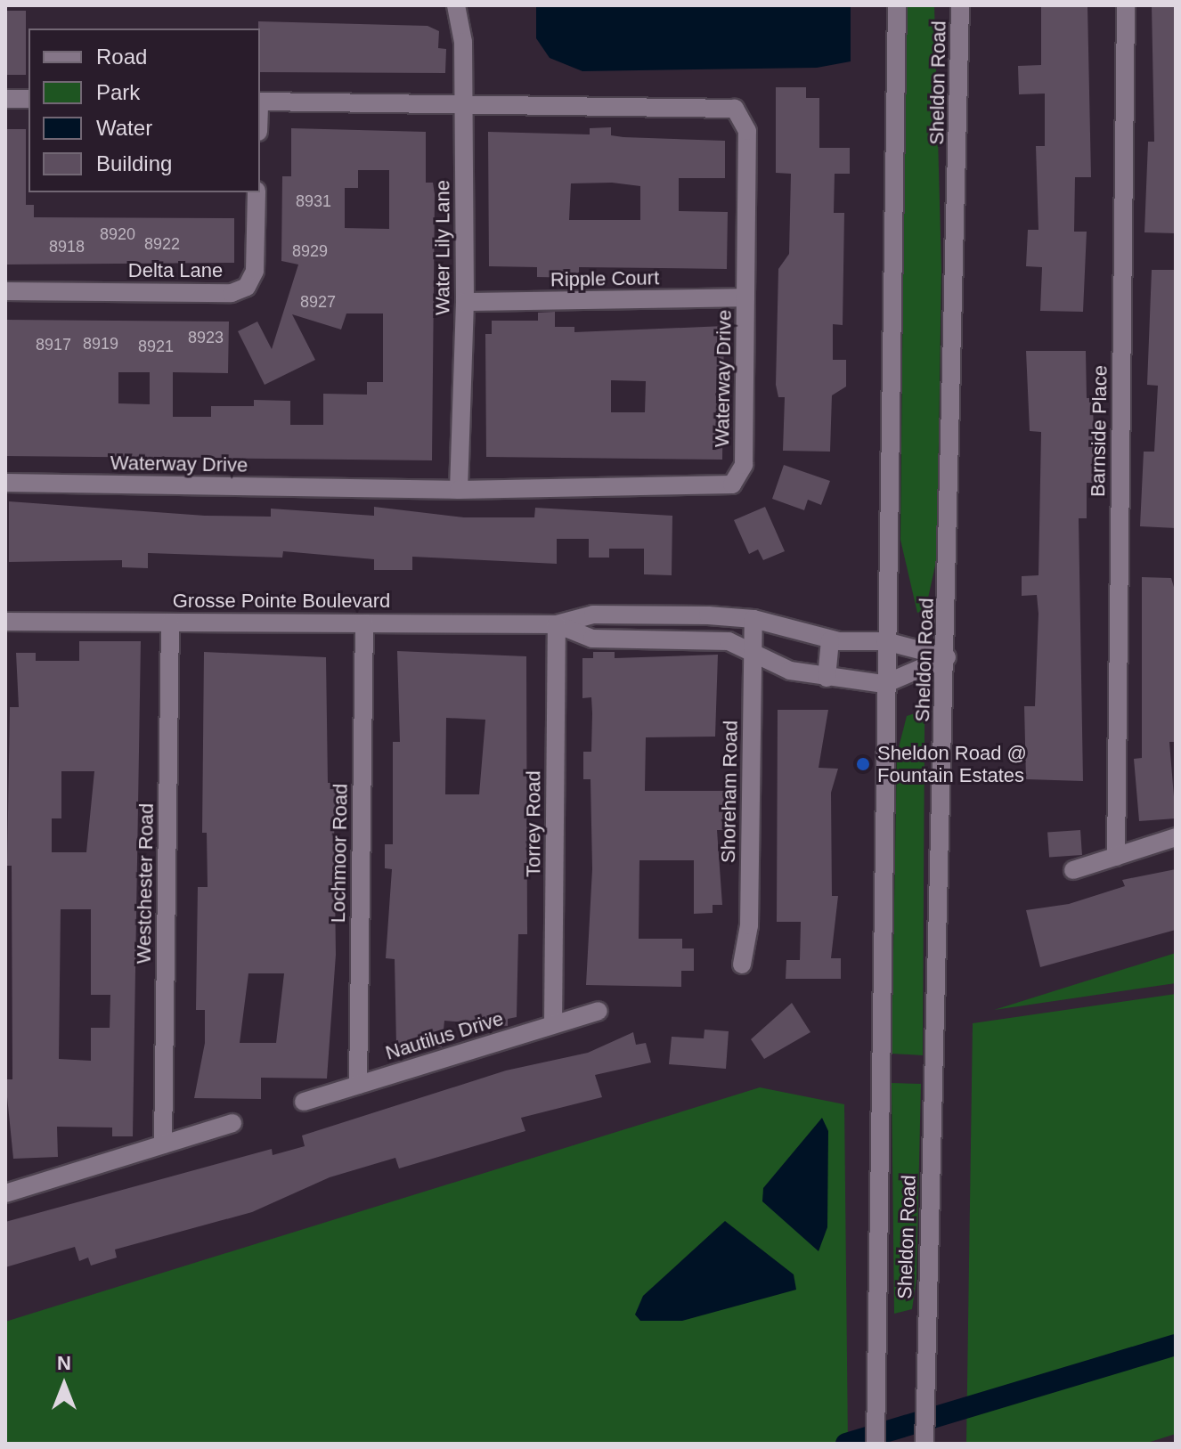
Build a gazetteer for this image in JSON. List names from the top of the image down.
{
  "streets": {
    "street": [
      "Sheldon Road",
      "Water Lily Lane",
      "Delta Lane",
      "Ripple Court",
      "Waterway Drive",
      "Barnside Place",
      "Grosse Pointe Boulevard",
      "Shoreham Road",
      "Torrey Road",
      "Lochmoor Road",
      "Westchester Road",
      "Nautilus Drive"
    ]
  },
  "crossings": [
    ["Sheldon Road", "Grosse Pointe Boulevard"],
    ["Water Lily Lane", "Ripple Court"],
    ["Water Lily Lane", "Waterway Drive"],
    ["Ripple Court", "Waterway Drive"],
    ["Grosse Pointe Boulevard", "Shoreham Road"],
    ["Grosse Pointe Boulevard", "Torrey Road"],
    ["Grosse Pointe Boulevard", "Lochmoor Road"],
    ["Grosse Pointe Boulevard", "Westchester Road"],
    ["Torrey Road", "Nautilus Drive"],
    ["Lochmoor Road", "Nautilus Drive"]
  ],
  "places": ["Sheldon Road @ Fountain Estates"],
  "house_numbers": [
    "8931",
    "8920",
    "8922",
    "8918",
    "8929",
    "8927",
    "8923",
    "8919",
    "8917",
    "8921"
  ],
  "legend": [
    "Road",
    "Park",
    "Water",
    "Building"
  ],
  "north": "top"
}
